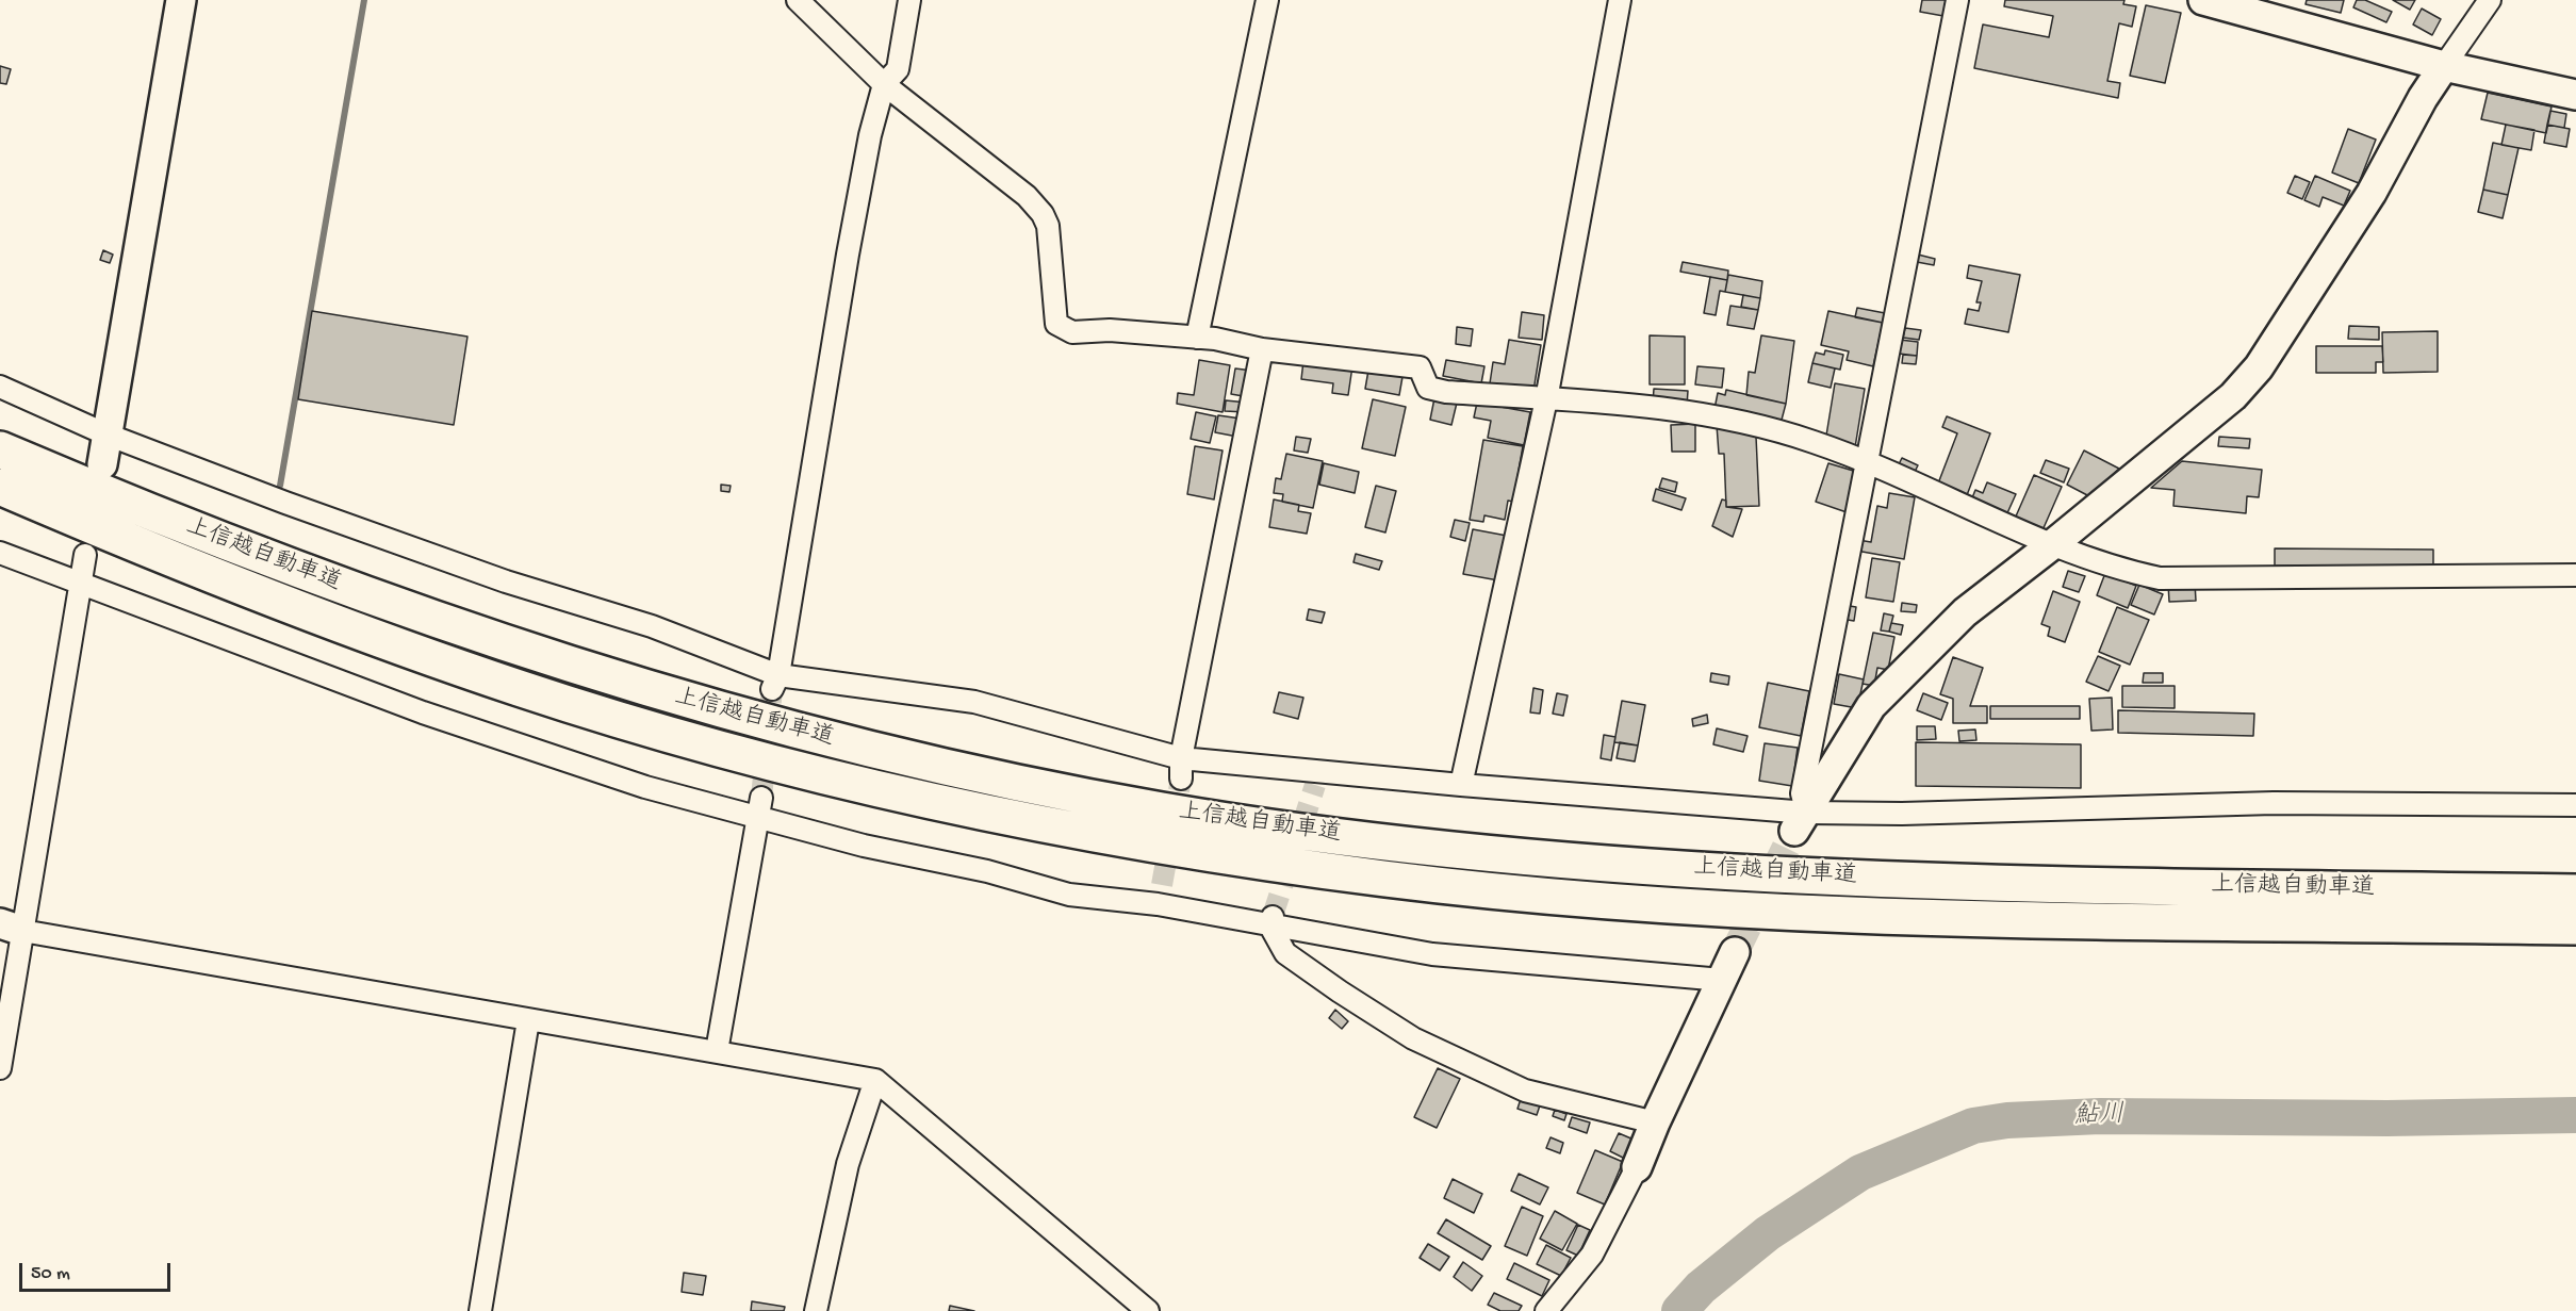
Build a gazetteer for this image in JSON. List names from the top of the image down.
{
  "streets": {
    "highway": ["上信越自動車道"]
  },
  "water": ["鮎川"],
  "scale_bar": "50 m"
}
